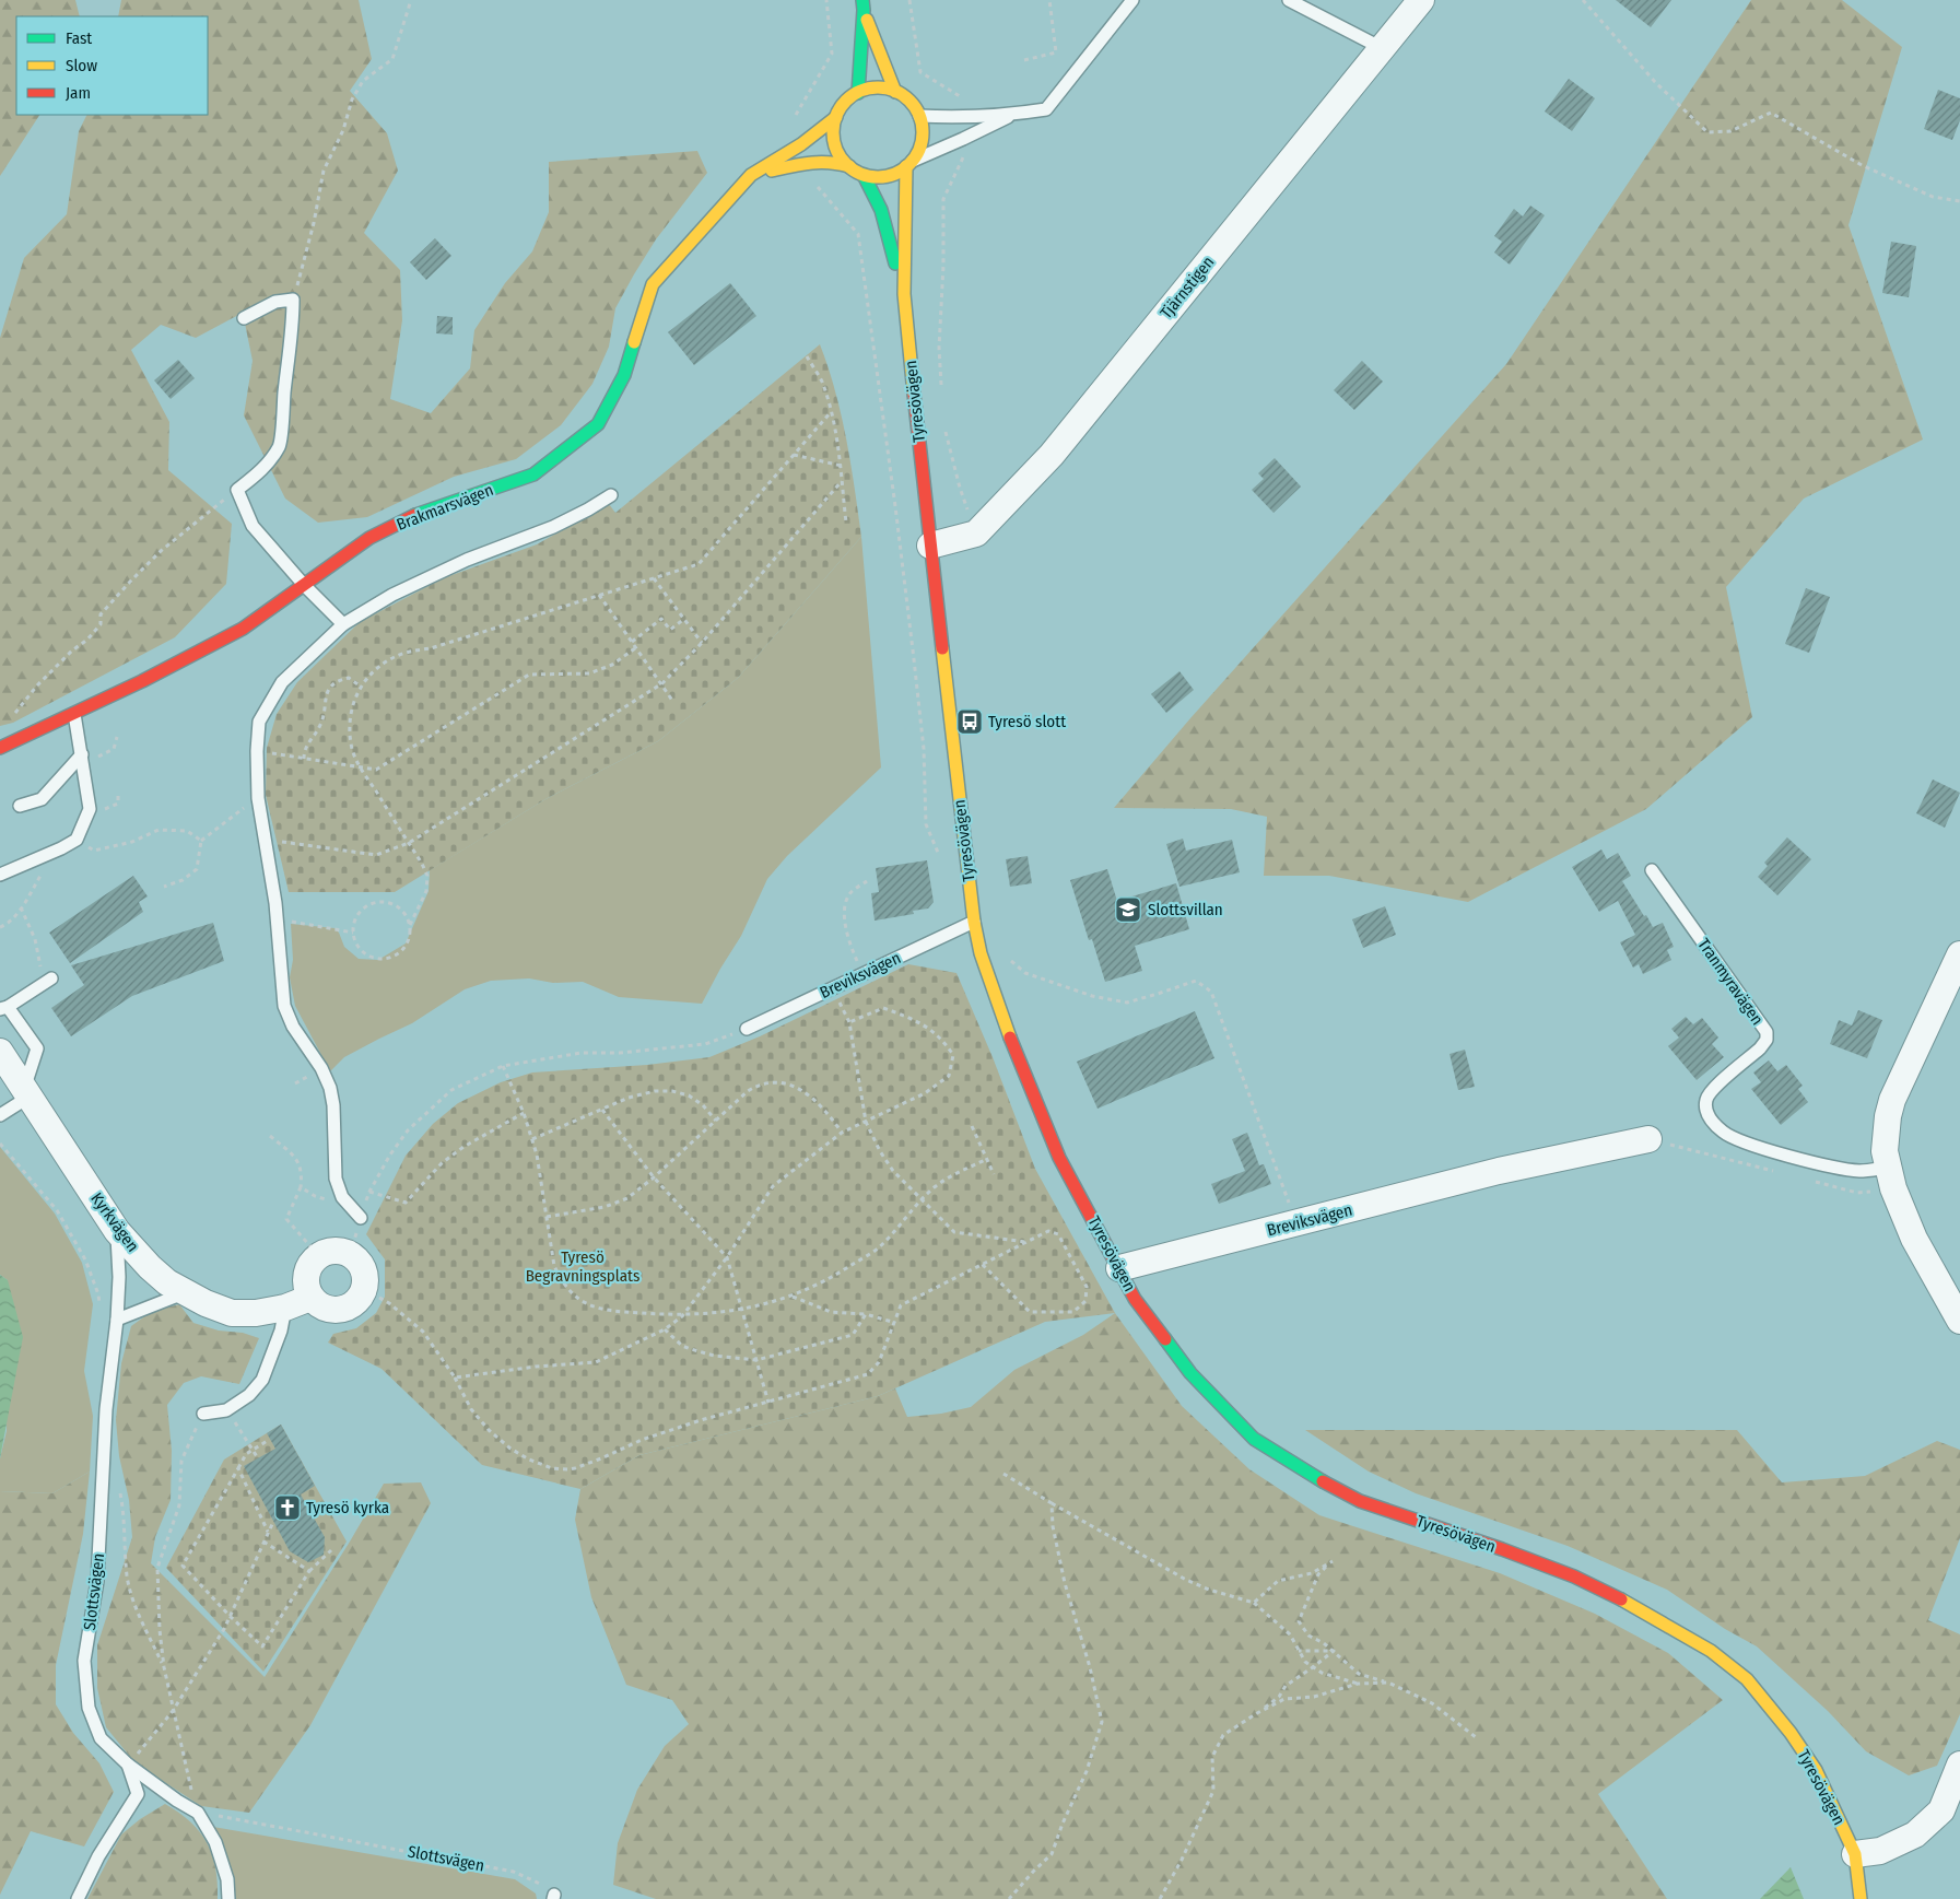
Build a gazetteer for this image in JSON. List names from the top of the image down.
{
  "streets": {
    "main road": ["Tyresövägen", "Brakmarsvägen"],
    "street": ["Tjärnstigen", "Breviksvägen", "Kyrkvägen"],
    "lane": ["Tranmyravägen", "Slottsvägen"]
  },
  "crossings": [
    ["Tyresövägen", "Brakmarsvägen"],
    ["Tyresövägen", "Breviksvägen"],
    ["Kyrkvägen", "Slottsvägen"]
  ],
  "parks": ["Tyresö Begravningsplats"],
  "places": {
    "bus stop": ["Tyresö slott"],
    "school or university": ["Slottsvillan"],
    "church": ["Tyresö kyrka"]
  },
  "legend": ["Fast", "Slow", "Jam"]
}
